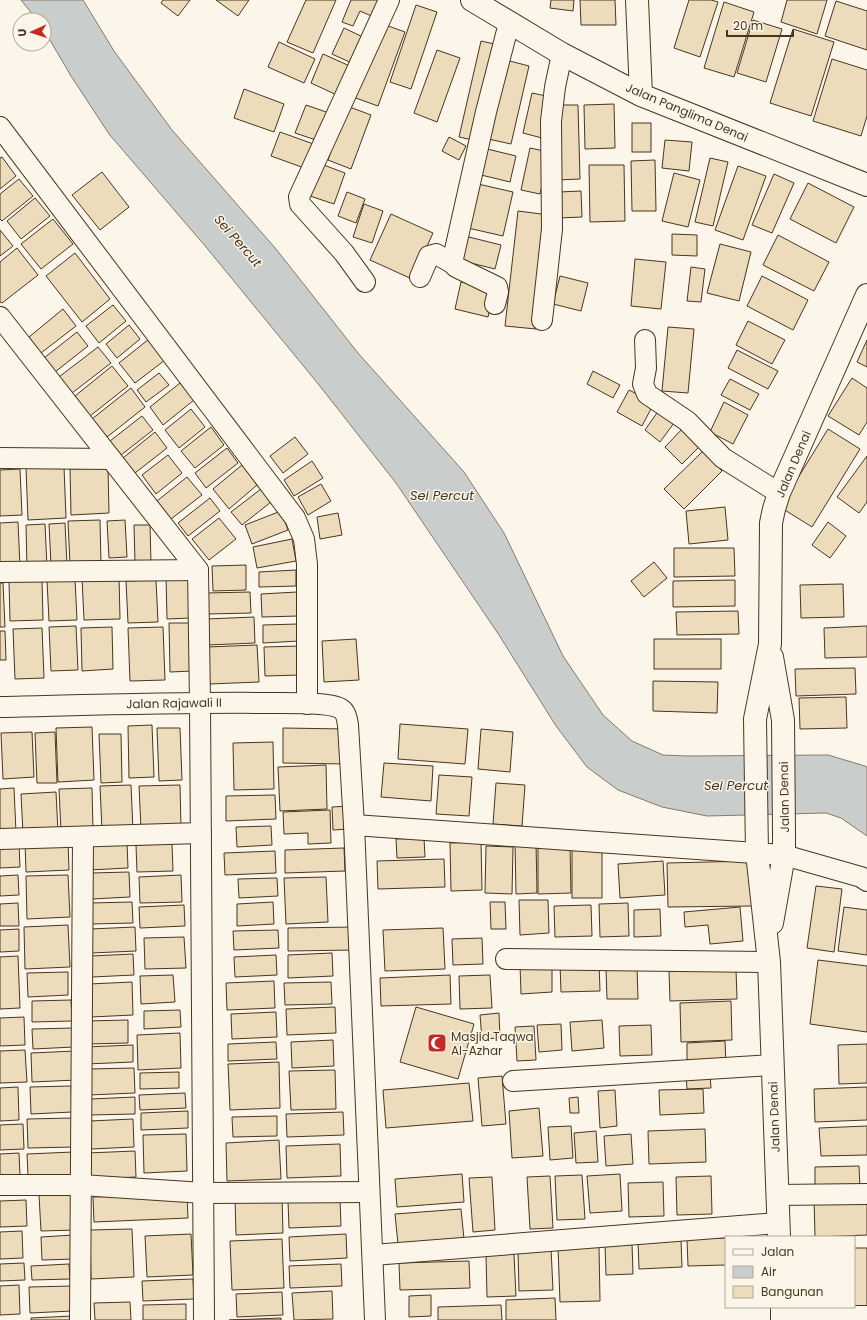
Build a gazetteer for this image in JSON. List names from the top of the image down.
{
  "streets": {
    "main road": ["Jalan Panglima Denai", "Jalan Denai"],
    "street": ["Jalan Rajawali II"]
  },
  "water": ["Sei Percut"],
  "places": {
    "mosque": ["Masjid Taqwa Al-Azhar"]
  },
  "legend": ["Jalan", "Air", "Bangunan"],
  "scale_bar": "20 m",
  "north": "left"
}
